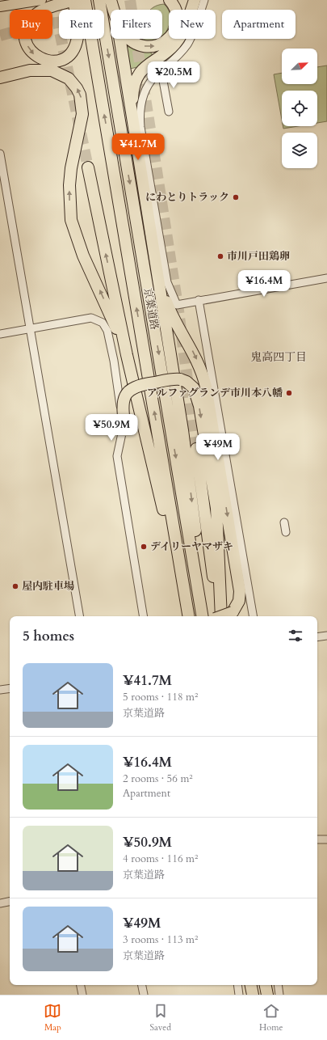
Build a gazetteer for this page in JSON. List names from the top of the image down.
{
  "streets": {
    "highway": ["京葉道路"]
  },
  "districts": ["鬼高四丁目"],
  "places": [
    "にわとりトラック",
    "市川戸田鶏卵",
    "アルファグランデ市川本八幡",
    "デイリーヤマザキ",
    "屋内駐車場"
  ],
  "north": "top right",
  "page": {
    "chip": [
      "Buy",
      "Rent",
      "Filters",
      "New",
      "Apartment"
    ],
    "price": [
      "¥20.5M",
      "¥41.7M",
      "¥16.4M",
      "¥50.9M",
      "¥49M"
    ],
    "heading": "5 homes",
    "list": [
      {
        "name": "¥41.7M",
        "note": "5 rooms · 118 m² · 京葉道路"
      },
      {
        "name": "¥16.4M",
        "note": "2 rooms · 56 m² · Apartment"
      },
      {
        "name": "¥50.9M",
        "note": "4 rooms · 116 m² · 京葉道路"
      },
      {
        "name": "¥49M",
        "note": "3 rooms · 113 m² · 京葉道路"
      }
    ],
    "tabs": ["Map", "Saved", "Home"]
  }
}
